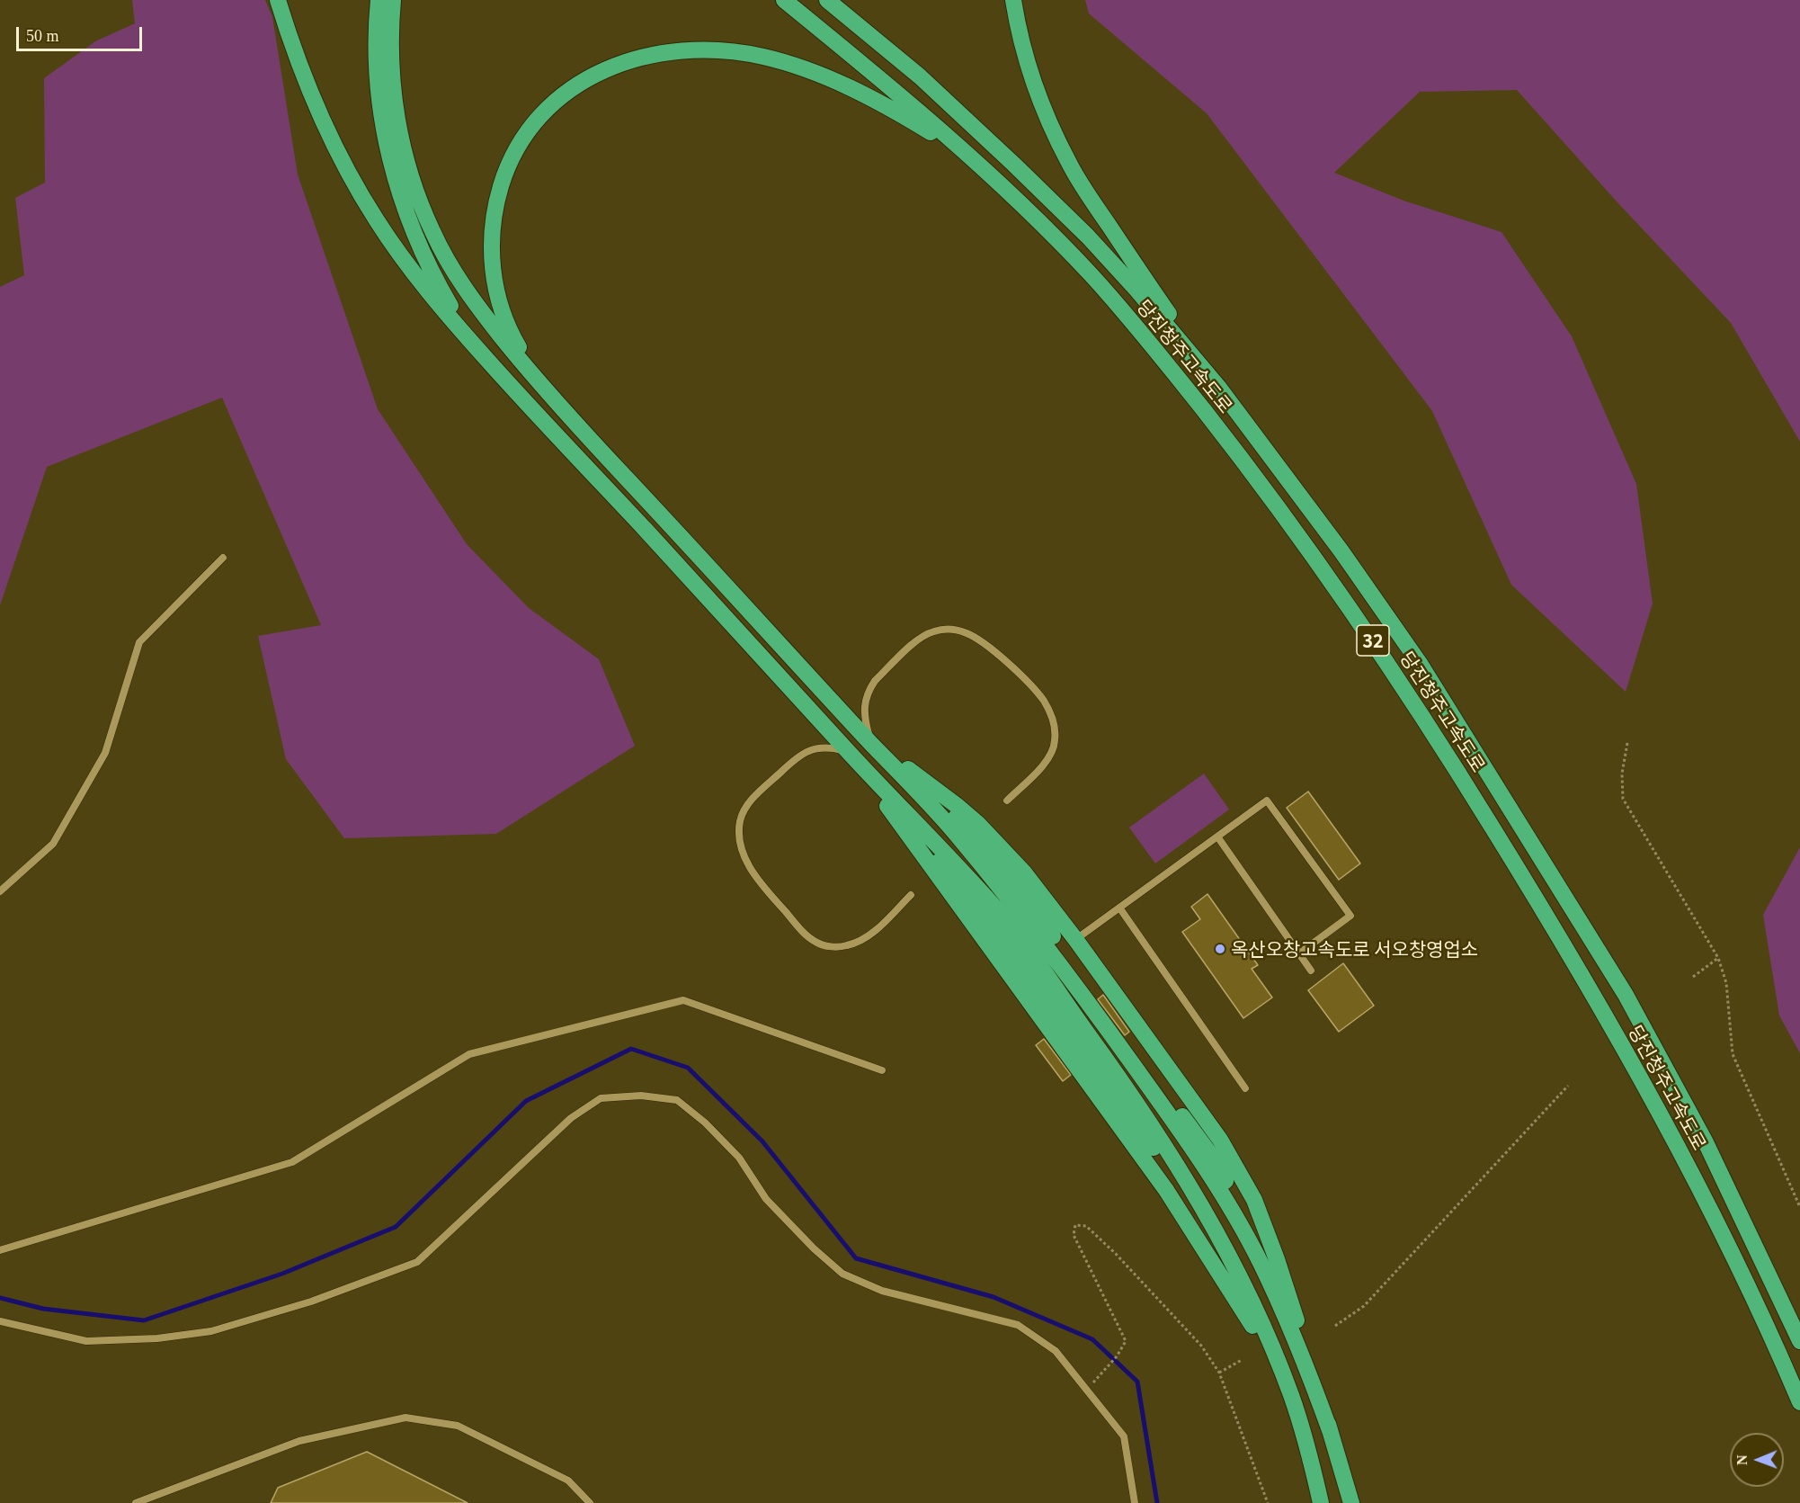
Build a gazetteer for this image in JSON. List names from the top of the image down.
{
  "streets": {
    "highway": ["당진청주고속도로", "32"]
  },
  "places": ["옥산오창고속도로 서오창영업소"],
  "scale_bar": "50 m",
  "north": "left"
}
